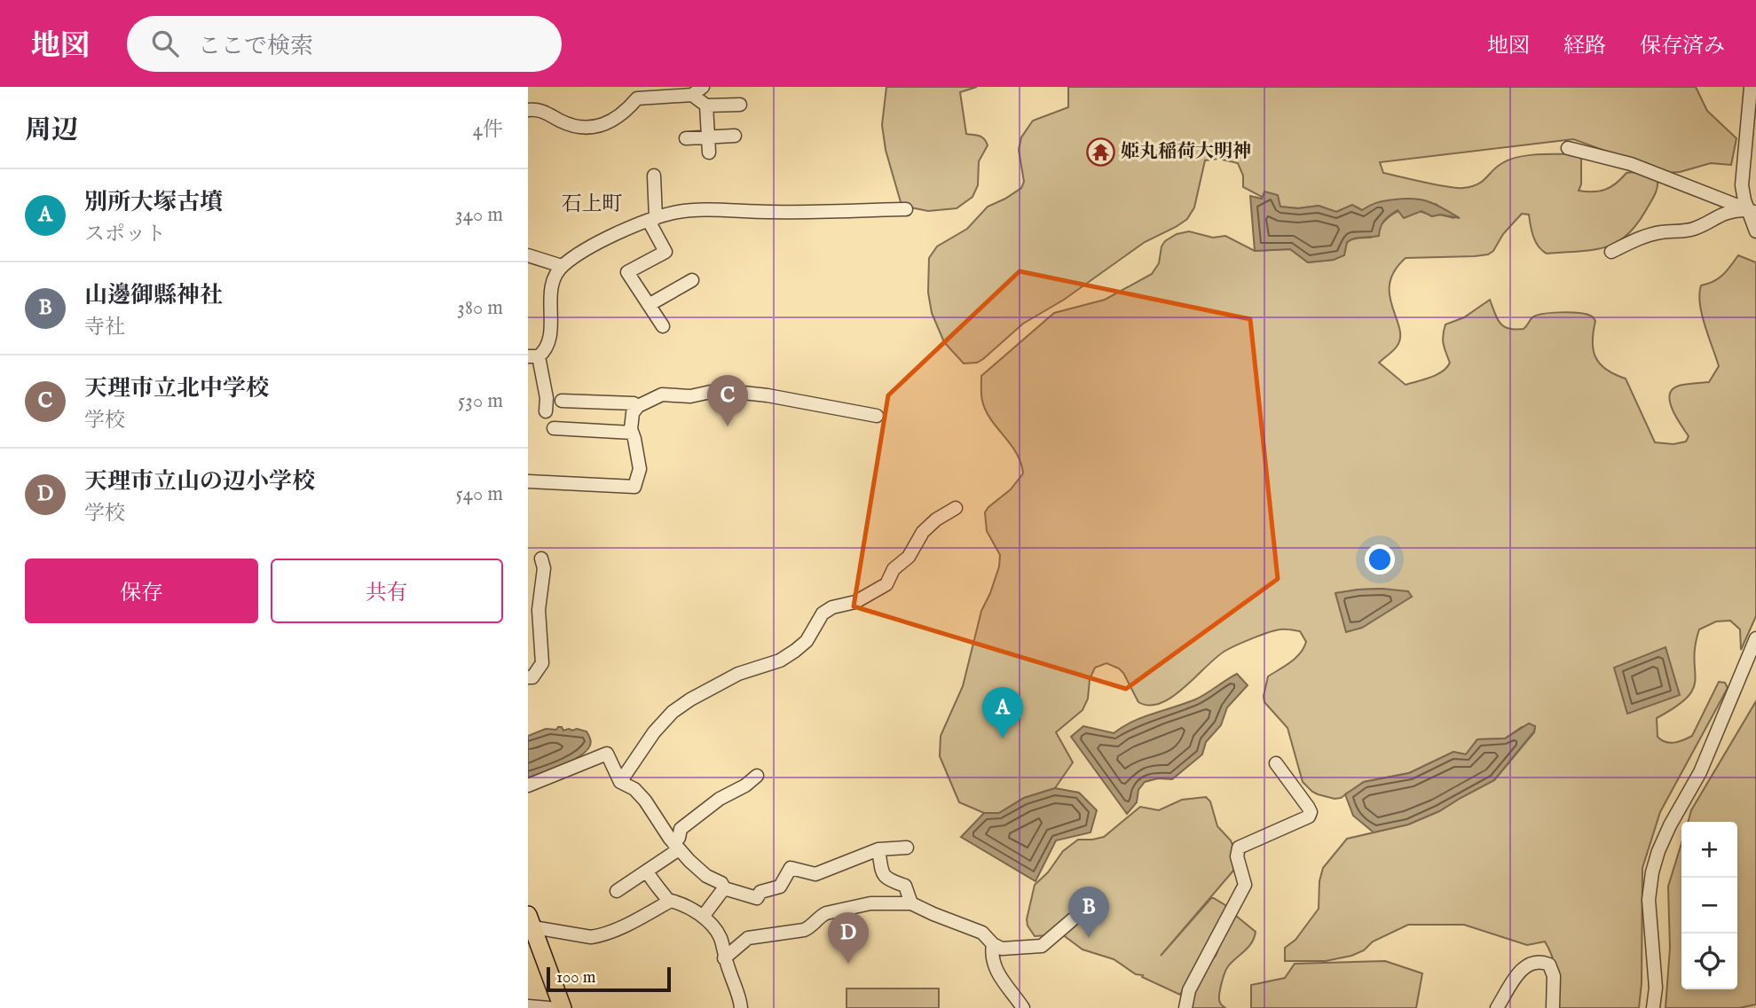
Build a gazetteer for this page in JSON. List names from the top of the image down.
{
  "districts": ["石上町"],
  "places": {
    "temple": ["姫丸稲荷大明神"]
  },
  "scale_bar": "100 m",
  "page": {
    "header": "地図",
    "search": "ここで検索",
    "nav": ["地図", "経路", "保存済み"],
    "heading": ["周辺", "4件"],
    "list": [
      {
        "mark": "A",
        "name": "別所大塚古墳",
        "note": "スポット",
        "value": "340 m"
      },
      {
        "mark": "B",
        "name": "山邊御縣神社",
        "note": "寺社",
        "value": "380 m"
      },
      {
        "mark": "C",
        "name": "天理市立北中学校",
        "note": "学校",
        "value": "530 m"
      },
      {
        "mark": "D",
        "name": "天理市立山の辺小学校",
        "note": "学校",
        "value": "540 m"
      }
    ],
    "pins": [
      "C",
      "A",
      "B",
      "D"
    ],
    "buttons": ["保存", "共有"],
    "map_buttons": ["+", "−"],
    "scale": "100 m"
  }
}
